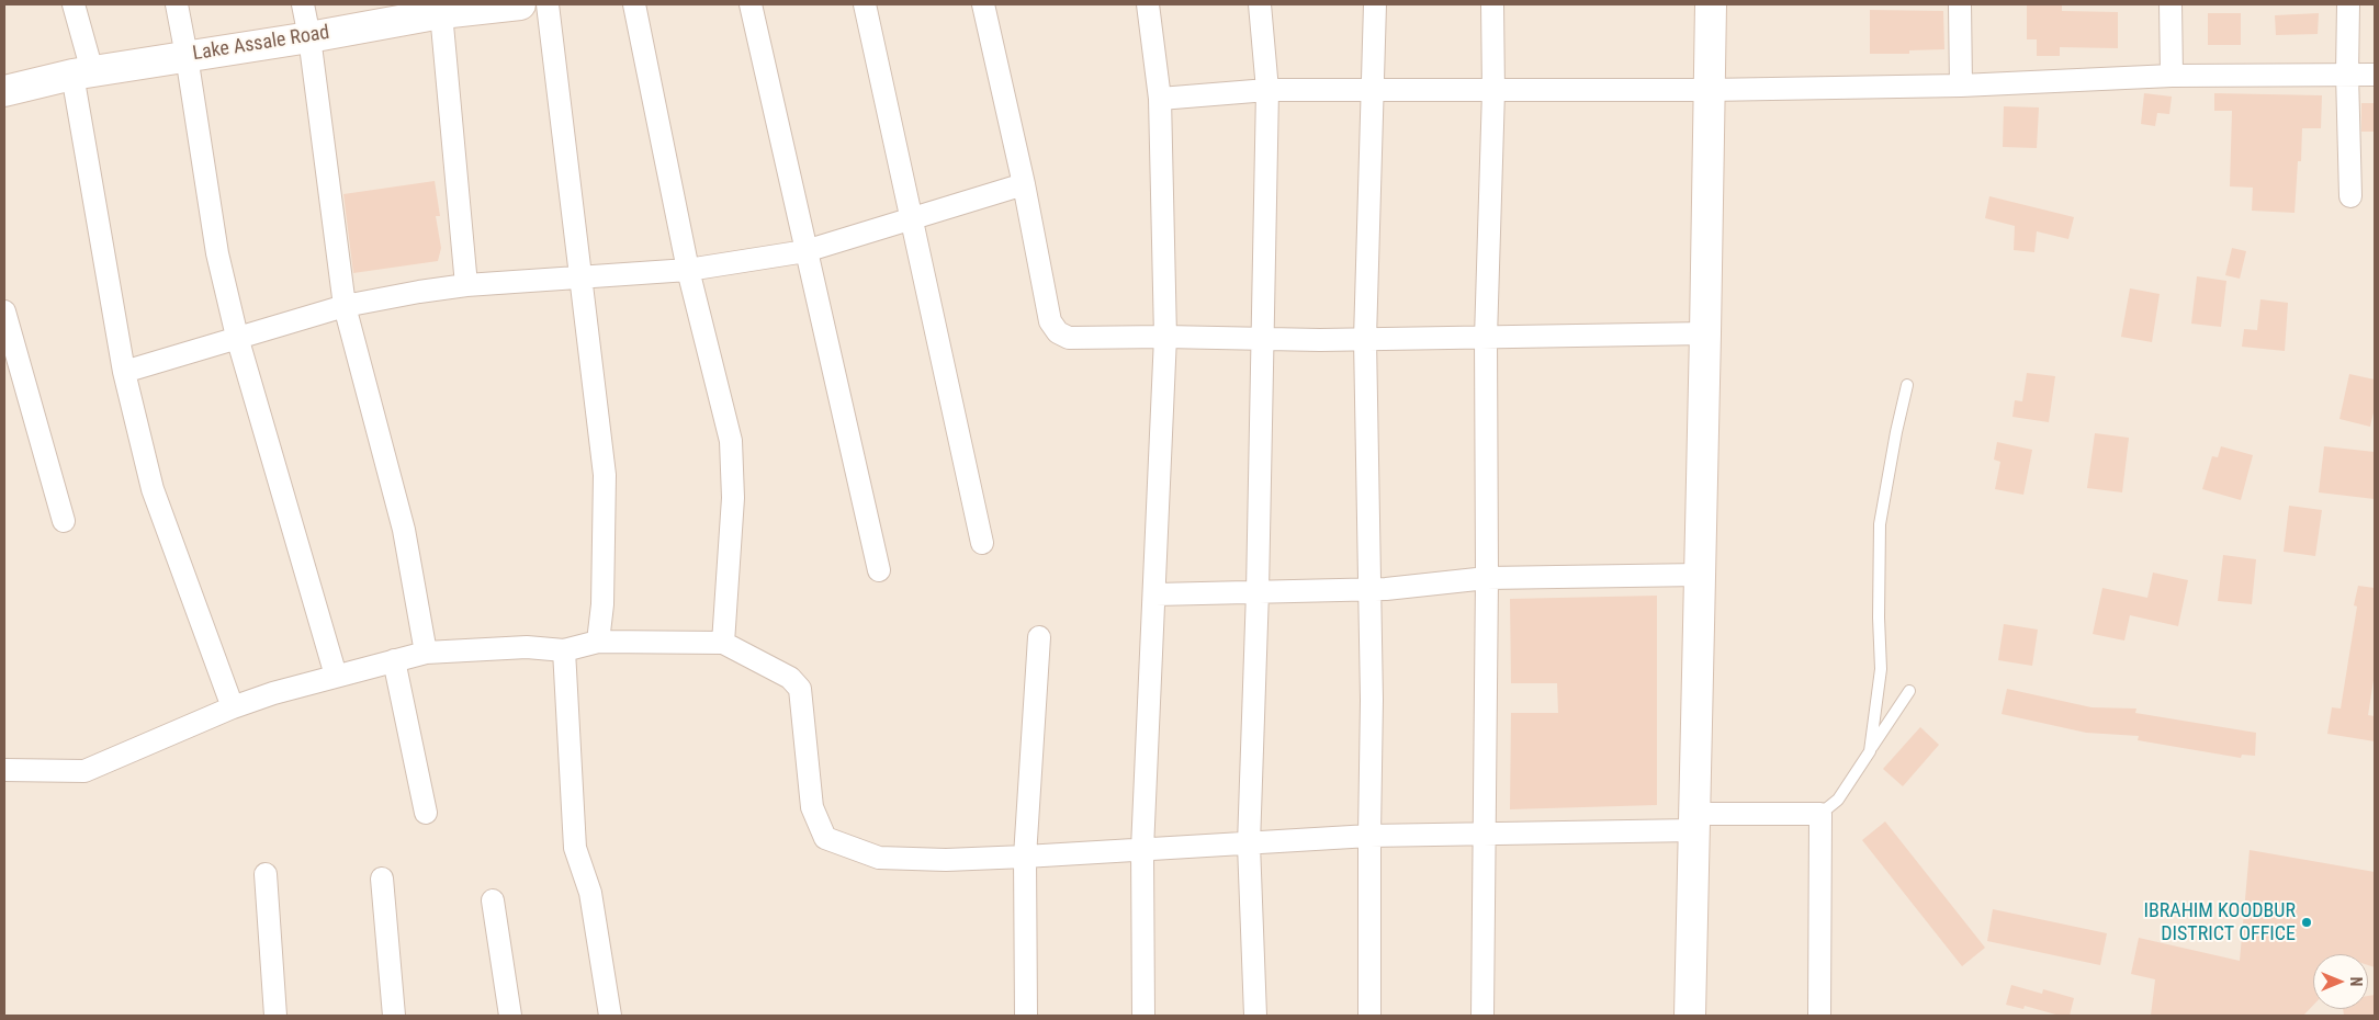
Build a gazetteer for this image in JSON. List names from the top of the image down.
{
  "streets": {
    "main road": ["Lake Assale Road"]
  },
  "places": ["IBRAHIM KOODBUR DISTRICT OFFICE"],
  "north": "right"
}
